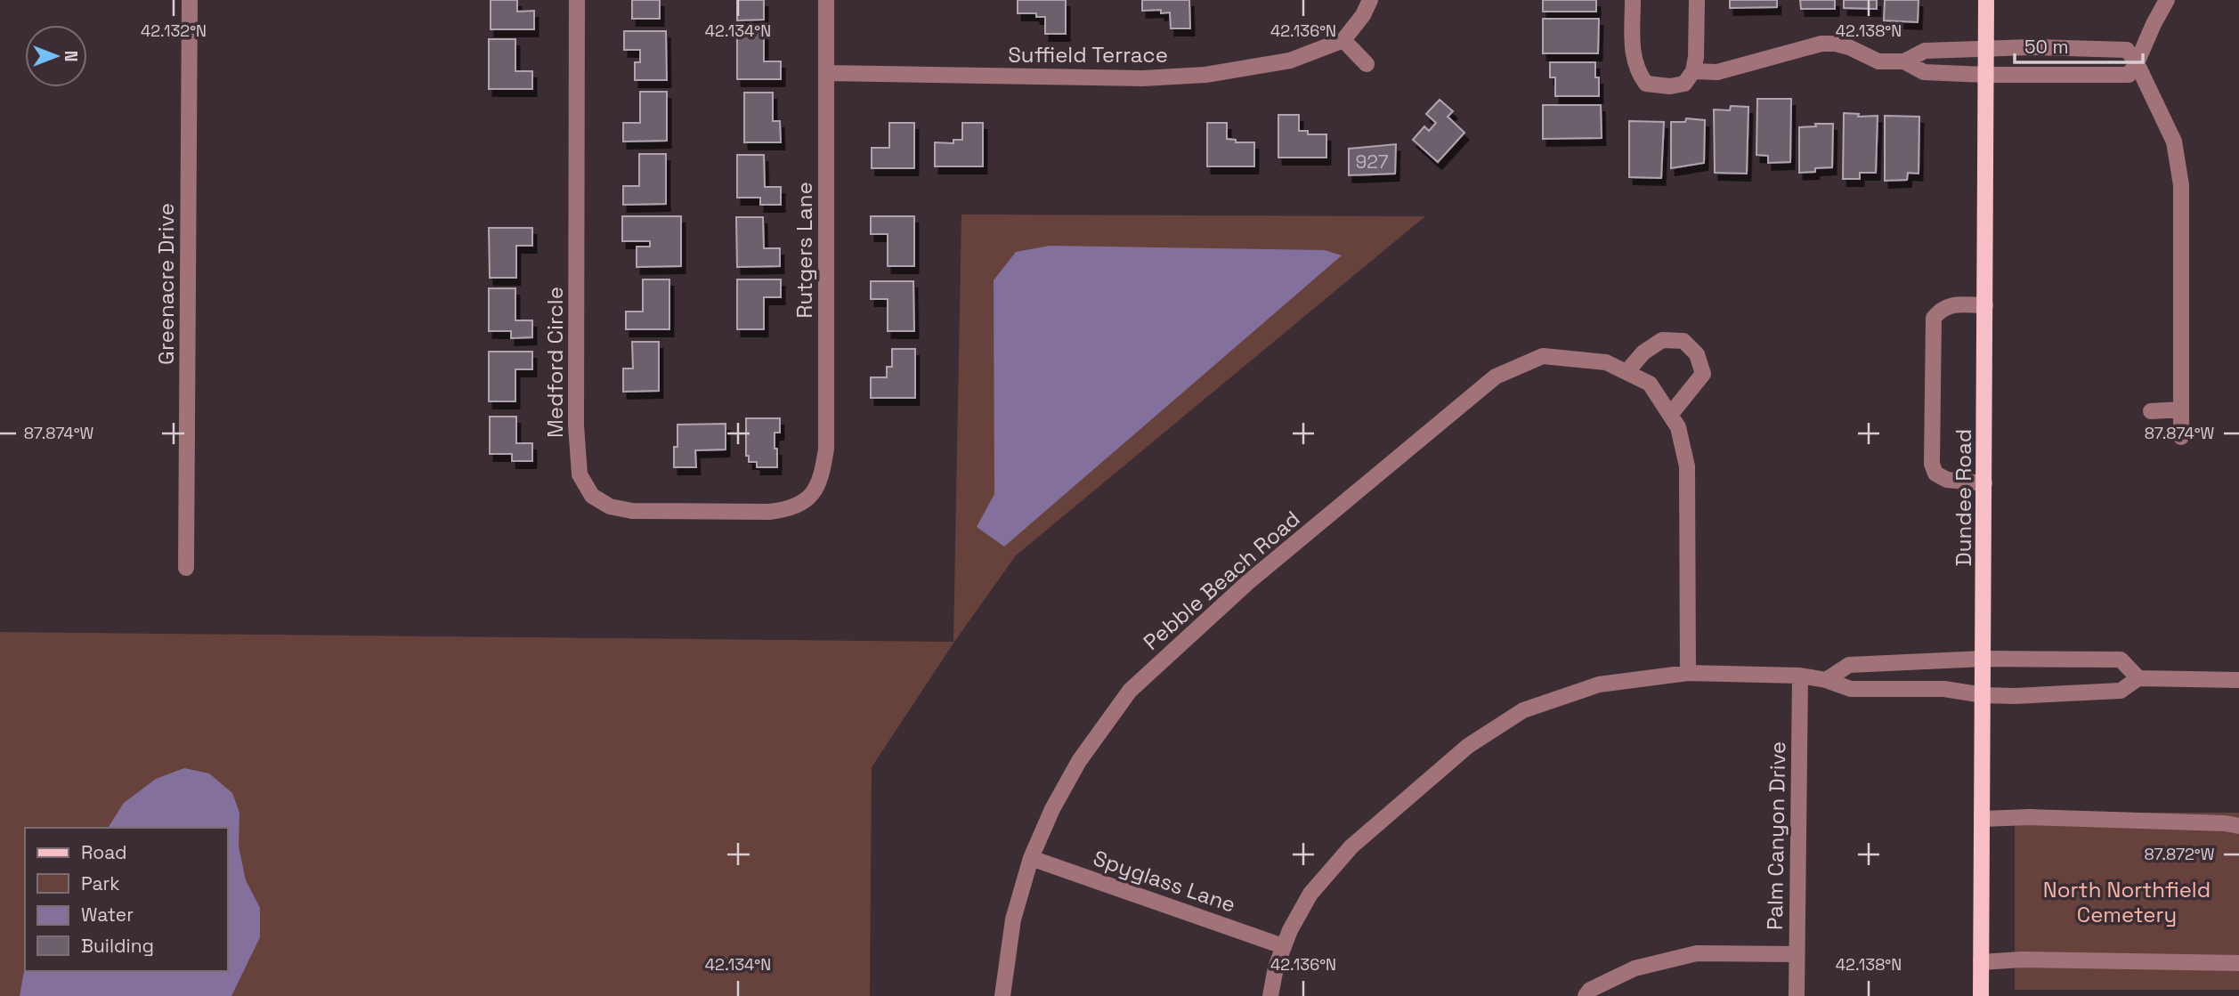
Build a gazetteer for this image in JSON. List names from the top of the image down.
{
  "streets": {
    "main road": ["Dundee Road"],
    "street": [
      "Suffield Terrace",
      "Rutgers Lane",
      "Greenacre Drive",
      "Medford Circle",
      "Pebble Beach Road",
      "Palm Canyon Drive",
      "Spyglass Lane"
    ]
  },
  "crossings": [
    ["Suffield Terrace", "Rutgers Lane"],
    ["Rutgers Lane", "Medford Circle"],
    ["Pebble Beach Road", "Spyglass Lane"]
  ],
  "parks": ["North Northfield Cemetery"],
  "house_numbers": ["927"],
  "legend": [
    "Road",
    "Park",
    "Water",
    "Building"
  ],
  "scale_bar": "50 m",
  "north": "right",
  "coordinates": [
    "42.132°N",
    "42.134°N",
    "42.136°N",
    "42.138°N",
    "87.874°W",
    "87.872°W"
  ]
}
